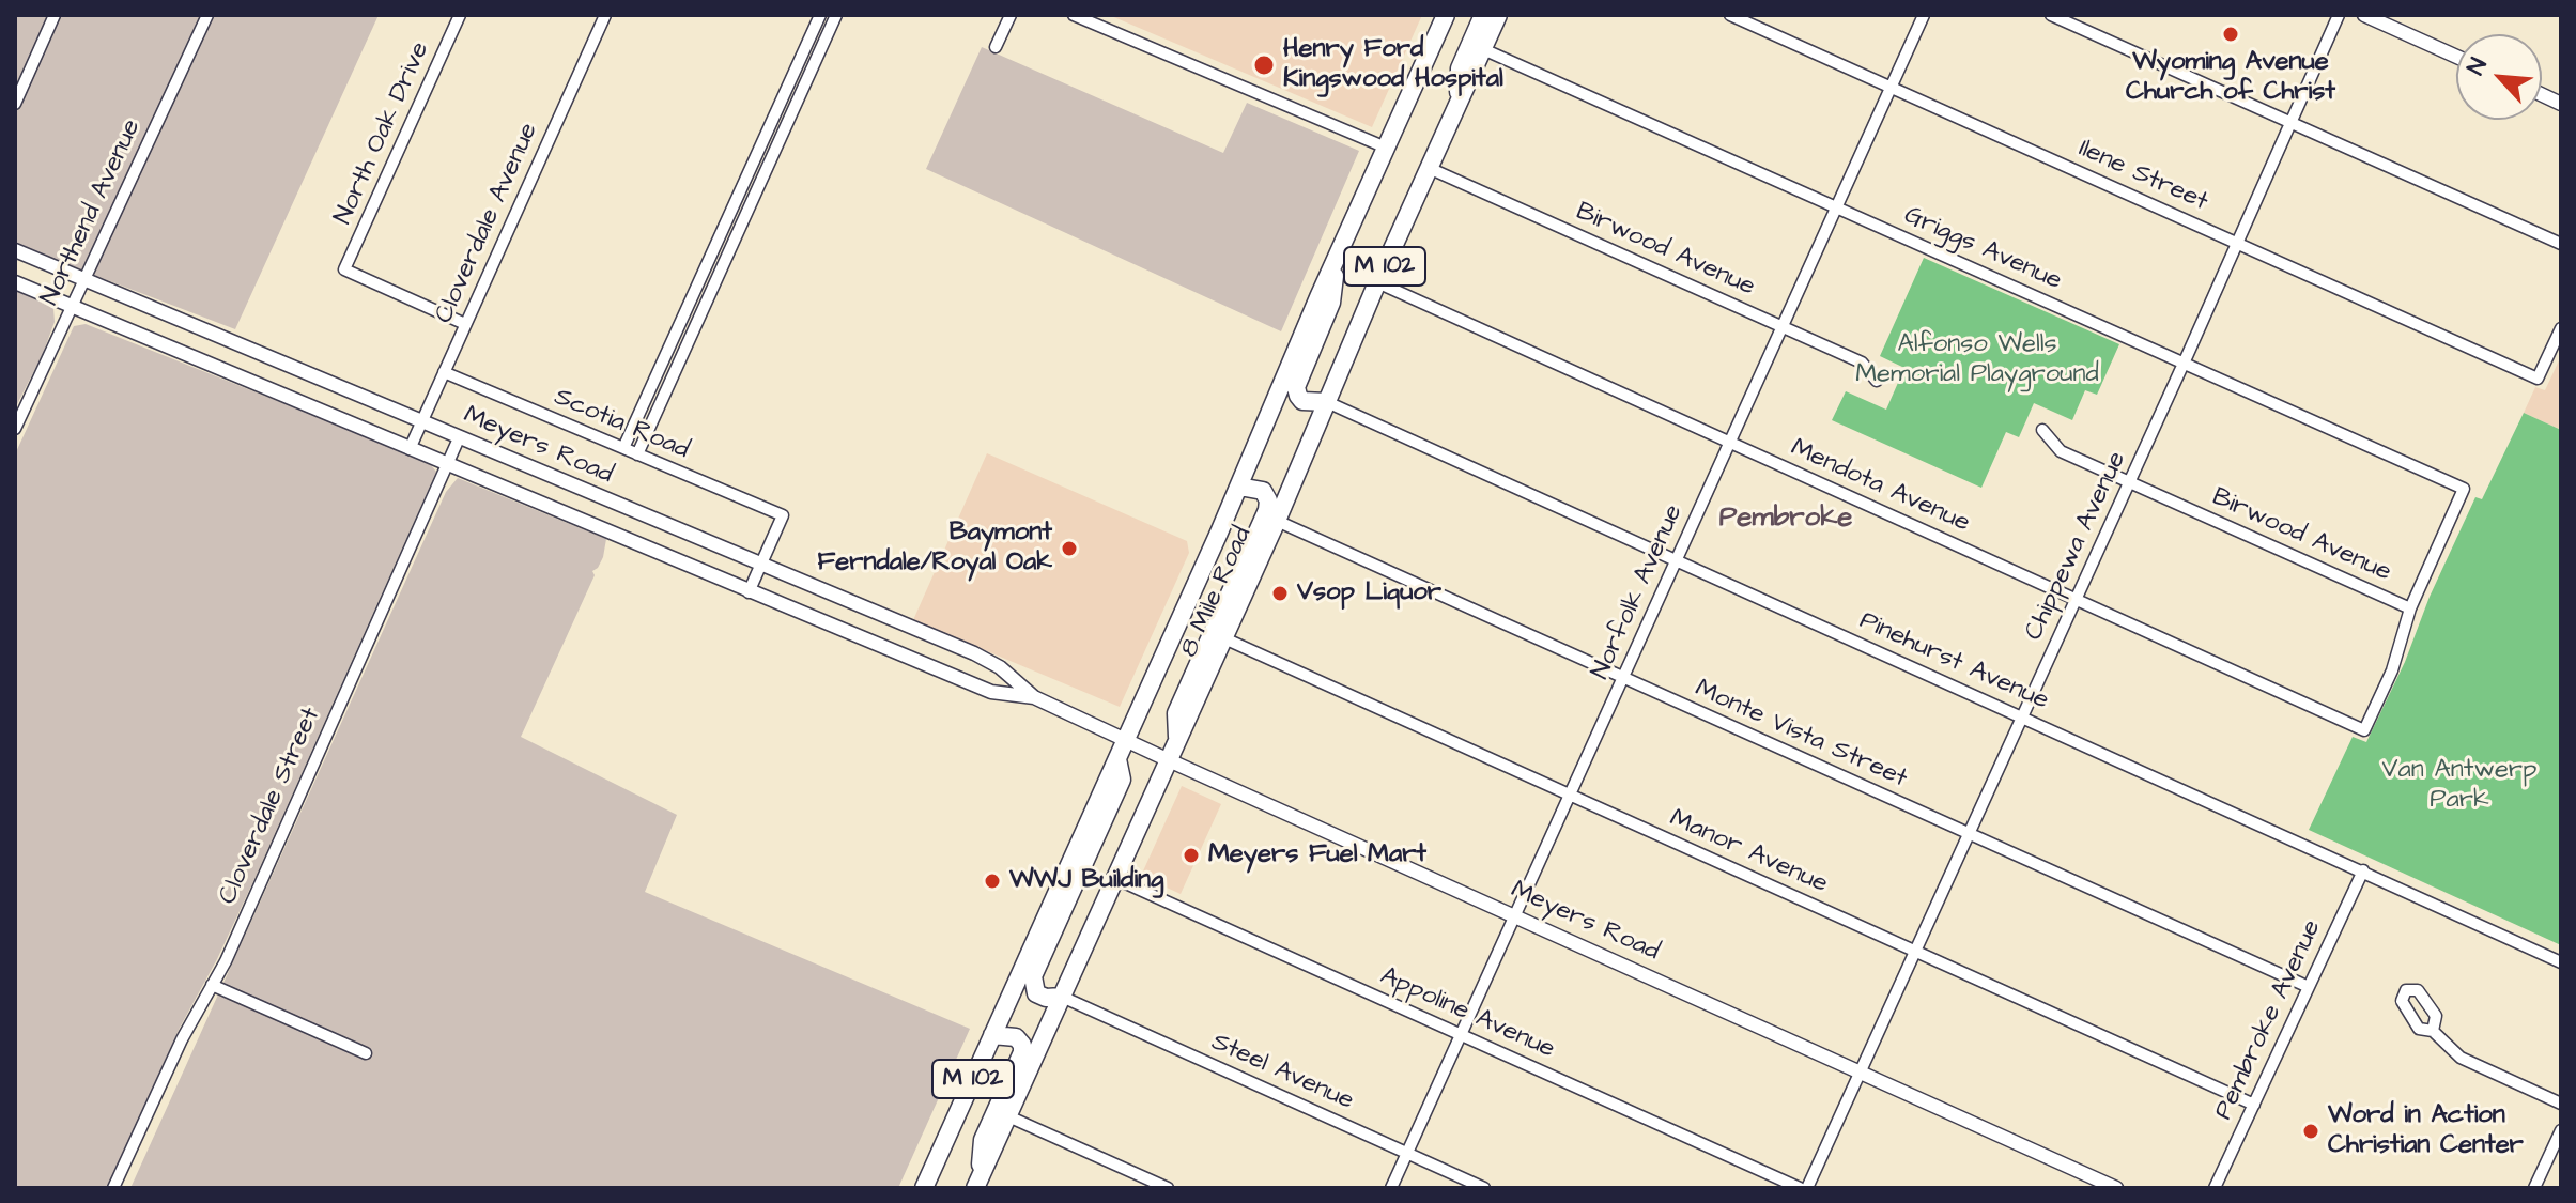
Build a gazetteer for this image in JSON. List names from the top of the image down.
{
  "streets": {
    "highway": ["M 102", "8 Mile Road"],
    "street": [
      "North Oak Drive",
      "Ilene Street",
      "Northend Avenue",
      "Cloverdale Avenue",
      "Griggs Avenue",
      "Birwood Avenue",
      "Scotia Road",
      "Meyers Road",
      "Mendota Avenue",
      "Chippewa Avenue",
      "Norfolk Avenue",
      "Pinehurst Avenue",
      "Monte Vista Street",
      "Cloverdale Street",
      "Manor Avenue",
      "Appoline Avenue",
      "Pembroke Avenue",
      "Steel Avenue"
    ]
  },
  "crossings": [
    ["North Oak Drive", "Cloverdale Avenue"],
    ["Ilene Street", "Chippewa Avenue"],
    ["Ilene Street", "Norfolk Avenue"],
    ["Northend Avenue", "Meyers Road"],
    ["Cloverdale Avenue", "Scotia Road"],
    ["Cloverdale Avenue", "Meyers Road"],
    ["Griggs Avenue", "Birwood Avenue"],
    ["Griggs Avenue", "Mendota Avenue"],
    ["Griggs Avenue", "Chippewa Avenue"],
    ["Griggs Avenue", "8 Mile Road"],
    ["Griggs Avenue", "Norfolk Avenue"],
    ["Birwood Avenue", "Mendota Avenue"],
    ["Birwood Avenue", "Chippewa Avenue"],
    ["Birwood Avenue", "8 Mile Road"],
    ["Birwood Avenue", "Norfolk Avenue"],
    ["Scotia Road", "Meyers Road"],
    ["Meyers Road", "Chippewa Avenue"],
    ["Meyers Road", "8 Mile Road"],
    ["Meyers Road", "Norfolk Avenue"],
    ["Meyers Road", "Cloverdale Street"],
    ["Mendota Avenue", "Chippewa Avenue"],
    ["Mendota Avenue", "8 Mile Road"],
    ["Mendota Avenue", "Norfolk Avenue"],
    ["Chippewa Avenue", "Pinehurst Avenue"],
    ["Chippewa Avenue", "Monte Vista Street"],
    ["Chippewa Avenue", "Manor Avenue"],
    ["8 Mile Road", "Pinehurst Avenue"],
    ["8 Mile Road", "Monte Vista Street"],
    ["8 Mile Road", "Manor Avenue"],
    ["8 Mile Road", "Appoline Avenue"],
    ["8 Mile Road", "Steel Avenue"],
    ["Norfolk Avenue", "Pinehurst Avenue"],
    ["Norfolk Avenue", "Monte Vista Street"],
    ["Norfolk Avenue", "Manor Avenue"],
    ["Norfolk Avenue", "Appoline Avenue"],
    ["Norfolk Avenue", "Steel Avenue"],
    ["Pinehurst Avenue", "Pembroke Avenue"],
    ["Monte Vista Street", "Pembroke Avenue"],
    ["Manor Avenue", "Pembroke Avenue"]
  ],
  "districts": ["Pembroke"],
  "parks": ["Alfonso Wells Memorial Playground", "Van Antwerp Park"],
  "places": [
    "Wyoming Avenue Church of Christ",
    "Henry Ford Kingswood Hospital",
    "Baymont Ferndale/Royal Oak",
    "Vsop Liquor",
    "Meyers Fuel Mart",
    "WWJ Building",
    "Word in Action Christian Center"
  ],
  "north": "top left"
}
